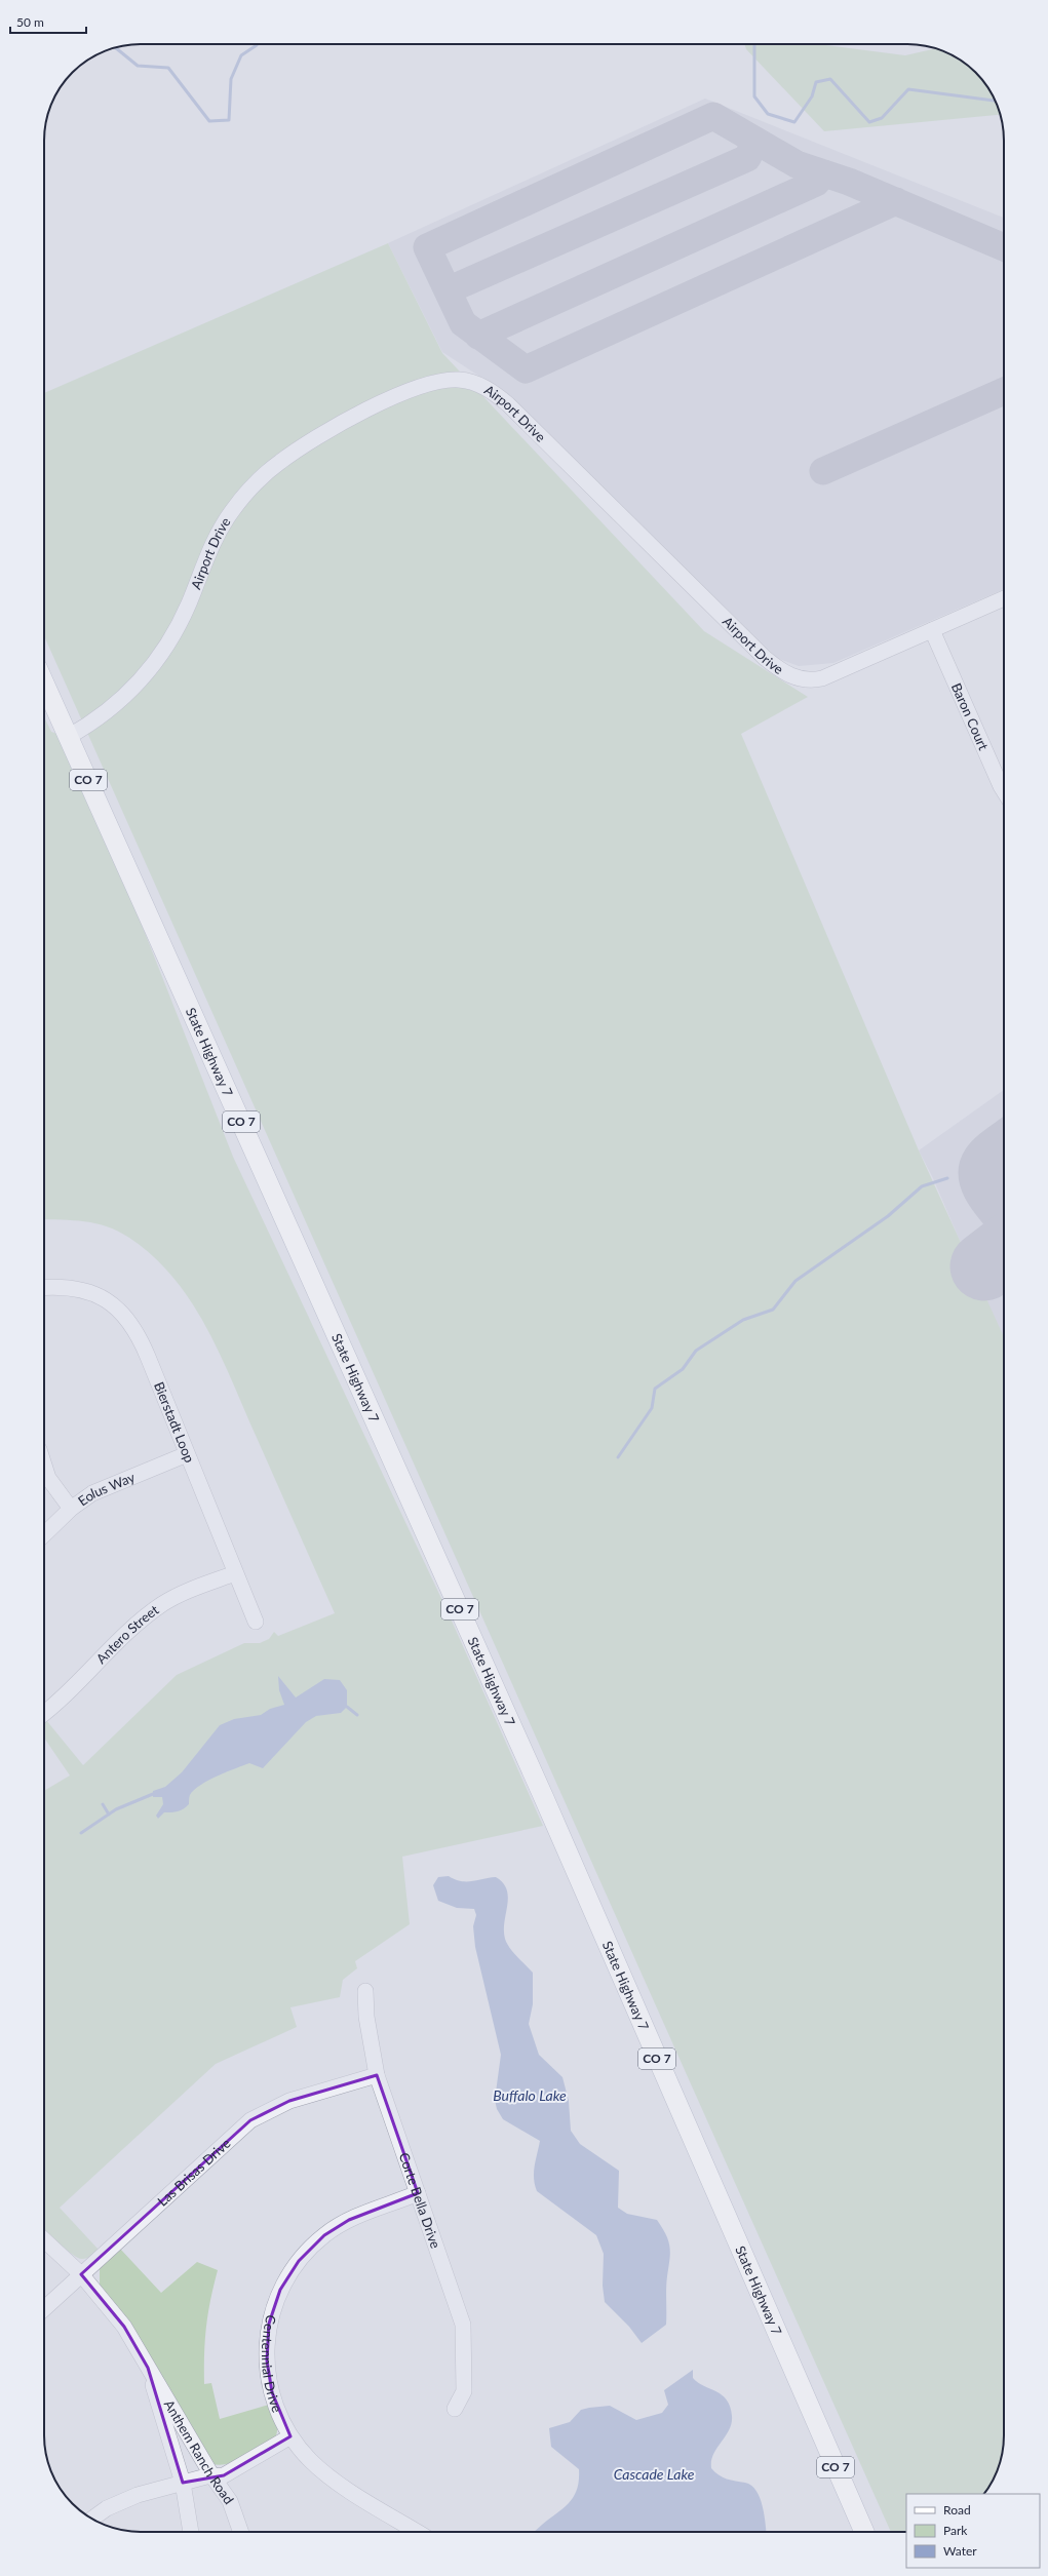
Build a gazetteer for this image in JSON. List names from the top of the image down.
{
  "streets": {
    "main road": ["CO 7", "State Highway 7"],
    "street": [
      "Airport Drive",
      "Baron Court",
      "Bierstadt Loop",
      "Eolus Way",
      "Antero Street",
      "Las Brisas Drive",
      "Corte Bella Drive",
      "Centennial Drive",
      "Anthem Ranch Road"
    ]
  },
  "crossings": [
    ["Airport Drive", "Baron Court"],
    ["Airport Drive", "CO 7"],
    ["Airport Drive", "State Highway 7"],
    ["CO 7", "State Highway 7"],
    ["Bierstadt Loop", "Eolus Way"],
    ["Bierstadt Loop", "Antero Street"],
    ["Las Brisas Drive", "Corte Bella Drive"],
    ["Las Brisas Drive", "Anthem Ranch Road"],
    ["Corte Bella Drive", "Centennial Drive"]
  ],
  "water": ["Buffalo Lake", "Cascade Lake"],
  "legend": ["Road", "Park", "Water"],
  "scale_bar": "50 m"
}
